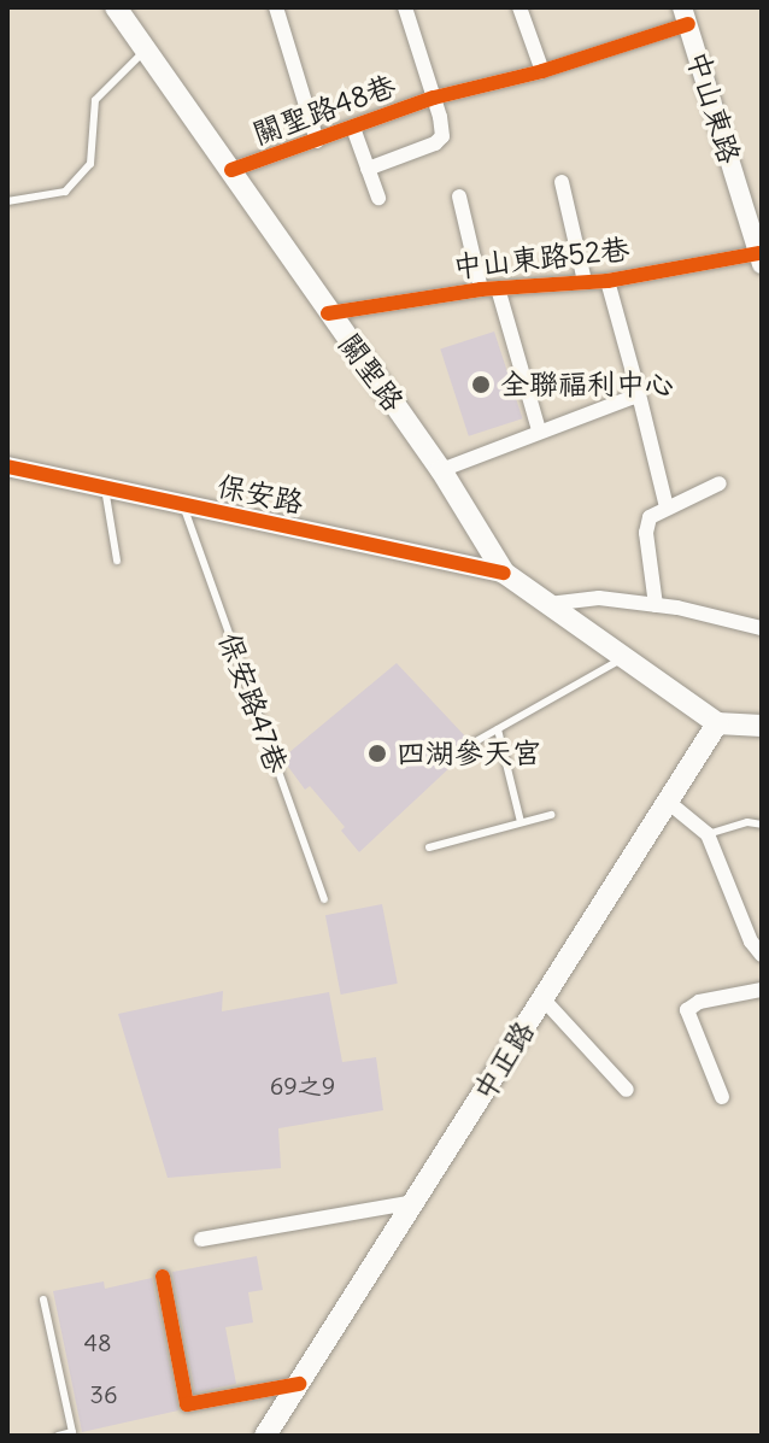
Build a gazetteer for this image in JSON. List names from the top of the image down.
{
  "streets": {
    "main road": ["關聖路", "中正路"],
    "street": [
      "中山東路",
      "關聖路48巷",
      "中山東路52巷",
      "保安路"
    ],
    "lane": ["保安路47巷"]
  },
  "crossings": [
    ["中山東路", "關聖路48巷"],
    ["中山東路", "中山東路52巷"],
    ["關聖路48巷", "關聖路"],
    ["中山東路52巷", "關聖路"],
    ["關聖路", "保安路"],
    ["關聖路", "中正路"],
    ["保安路", "保安路47巷"]
  ],
  "places": ["全聯福利中心", "四湖參天宮"],
  "house_numbers": ["69之9", "48", "36"]
}
